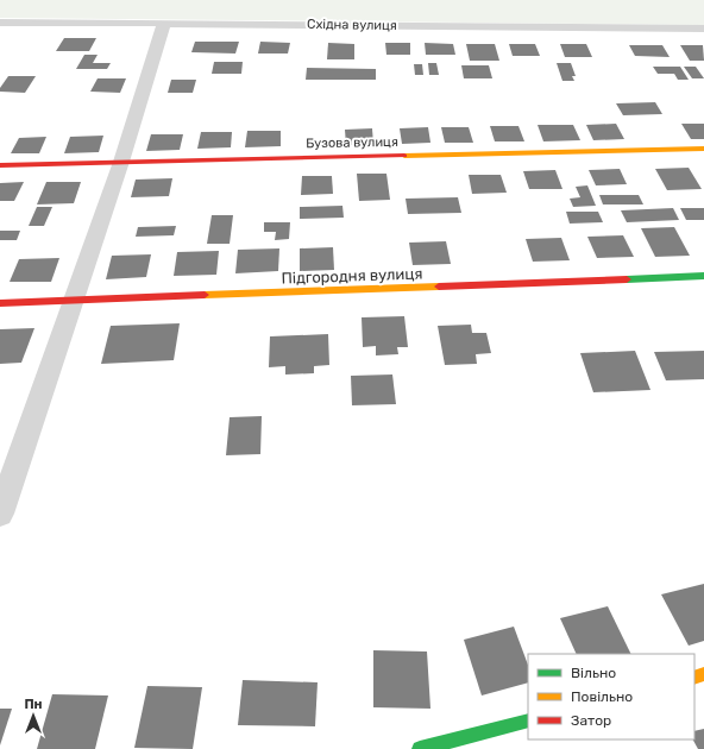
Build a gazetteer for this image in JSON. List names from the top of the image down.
{
  "streets": {
    "street": ["Східна вулиця", "Бузова вулиця", "Підгородня вулиця"]
  },
  "legend": ["Вільно", "Повільно", "Затор"],
  "north": "top"
}
